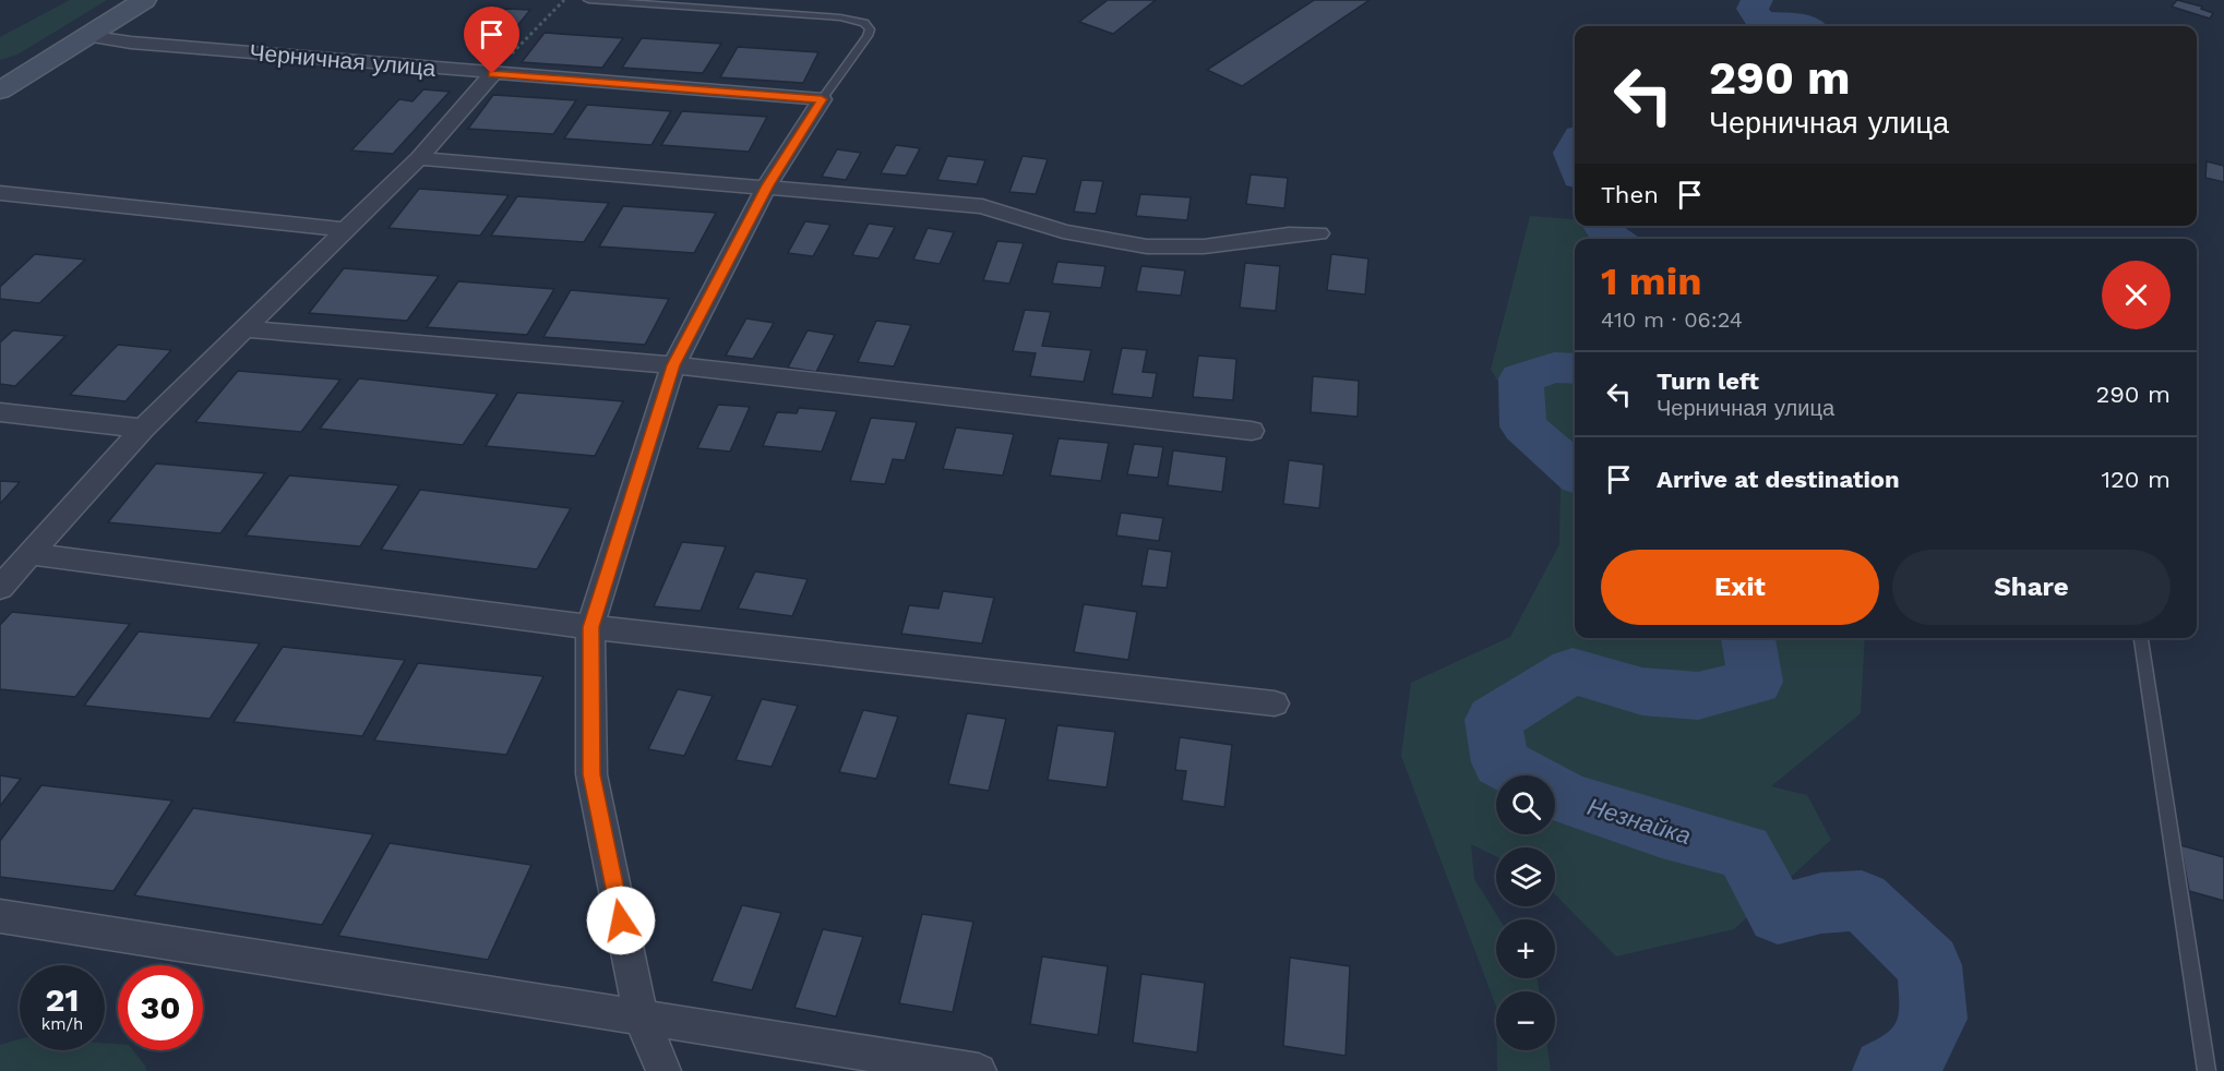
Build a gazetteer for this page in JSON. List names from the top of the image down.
{
  "streets": {
    "street": ["Черничная улица"]
  },
  "water": ["Незнайка"],
  "page": {
    "turn": ["290 m", "Черничная улица"],
    "then": "Then",
    "heading": ["1 min", "410 m · 06:24"],
    "list": [
      {
        "name": "Turn left",
        "note": "Черничная улица",
        "value": "290 m"
      },
      {
        "name": "Arrive at destination",
        "value": "120 m"
      }
    ],
    "buttons": ["Exit", "Share"],
    "map_buttons": ["+", "−"],
    "speed": "21 km/h",
    "limit": "30"
  }
}
